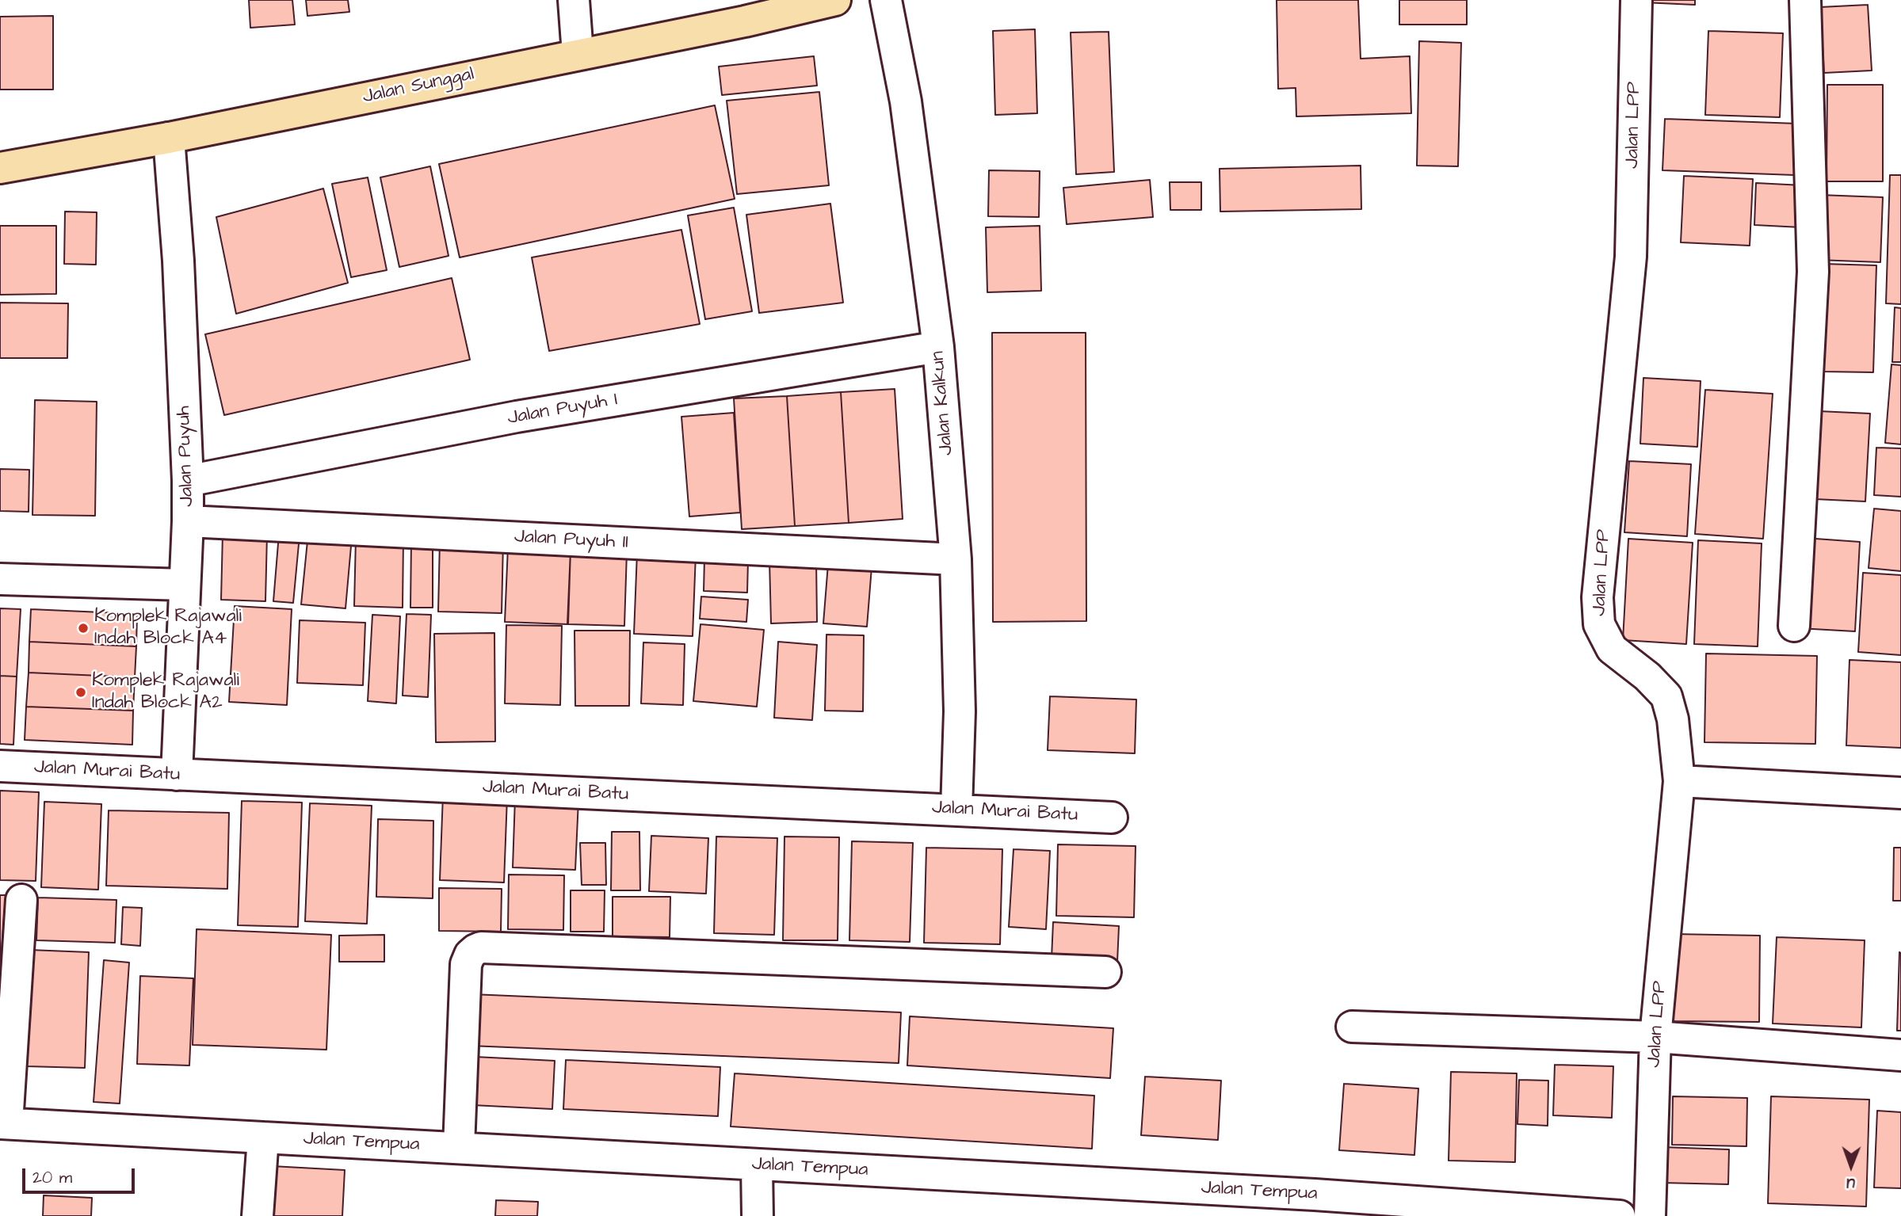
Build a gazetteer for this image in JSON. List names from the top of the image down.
{
  "streets": {
    "main road": ["Jalan Sunggal"],
    "street": [
      "Jalan LPP",
      "Jalan Kalkun",
      "Jalan Puyuh I",
      "Jalan Puyuh",
      "Jalan Puyuh II",
      "Jalan Murai Batu",
      "Jalan Tempua"
    ]
  },
  "crossings": [
    ["Jalan Sunggal", "Jalan Puyuh"],
    ["Jalan Kalkun", "Jalan Puyuh I"],
    ["Jalan Kalkun", "Jalan Puyuh II"],
    ["Jalan Kalkun", "Jalan Murai Batu"],
    ["Jalan Puyuh I", "Jalan Puyuh"],
    ["Jalan Puyuh", "Jalan Puyuh II"],
    ["Jalan Puyuh", "Jalan Murai Batu"]
  ],
  "places": ["Komplek Rajawali Indah Block A4", "Komplek Rajawali Indah Block A2"],
  "scale_bar": "20 m",
  "north": "bottom"
}
